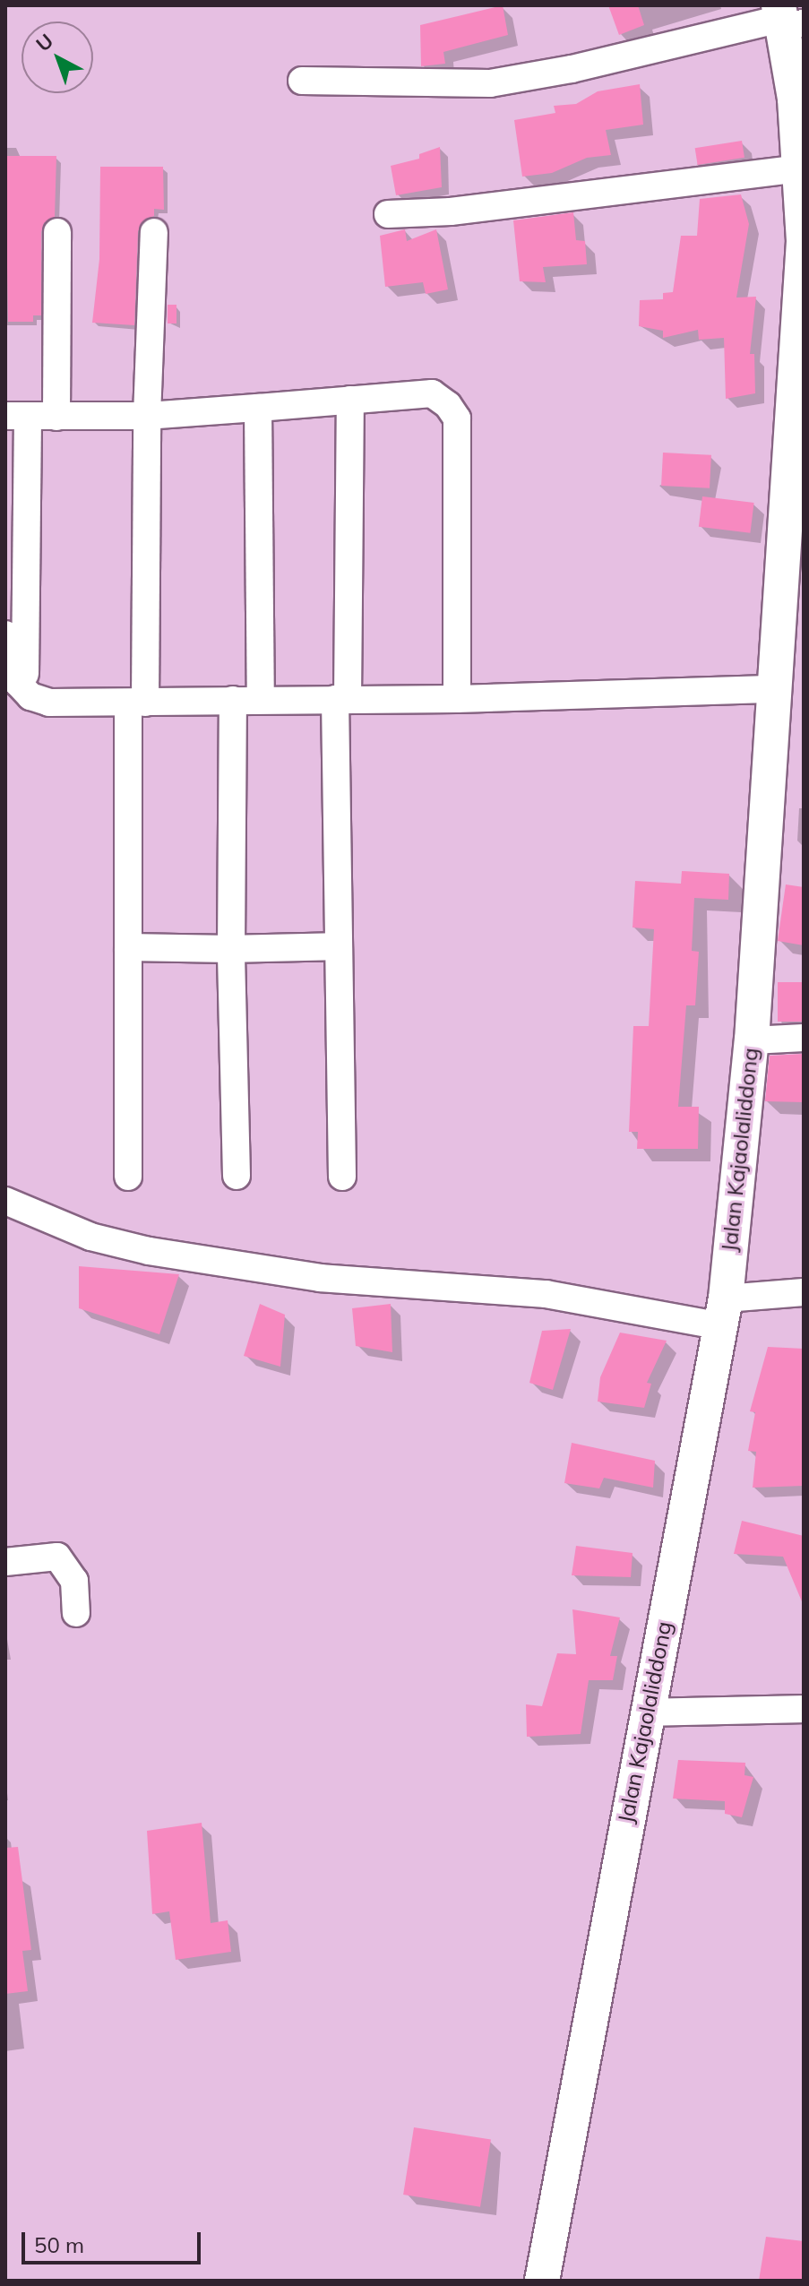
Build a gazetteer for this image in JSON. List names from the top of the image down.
{
  "streets": {
    "street": ["Jalan Kajaolaliddong"]
  },
  "scale_bar": "50 m",
  "north": "top left"
}
